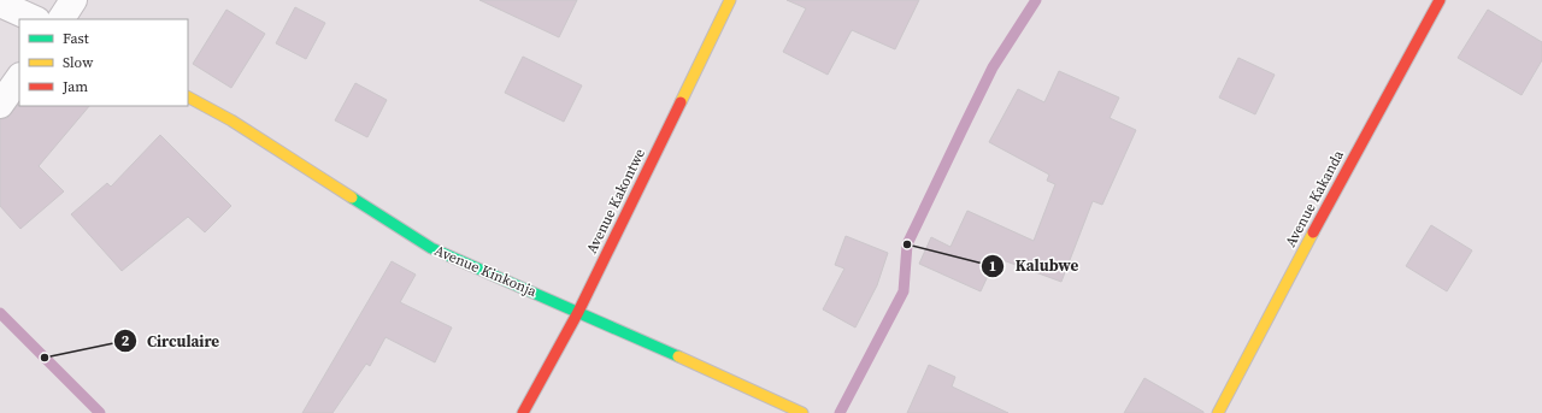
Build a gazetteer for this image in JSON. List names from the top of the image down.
{
  "streets": {
    "street": ["Avenue Kakanda", "Avenue Kakontwe", "Avenue Kinkonja"]
  },
  "crossings": [
    ["Avenue Kakontwe", "Avenue Kinkonja"]
  ],
  "places": ["Kalubwe", "Circulaire"],
  "legend": ["Fast", "Slow", "Jam"]
}
